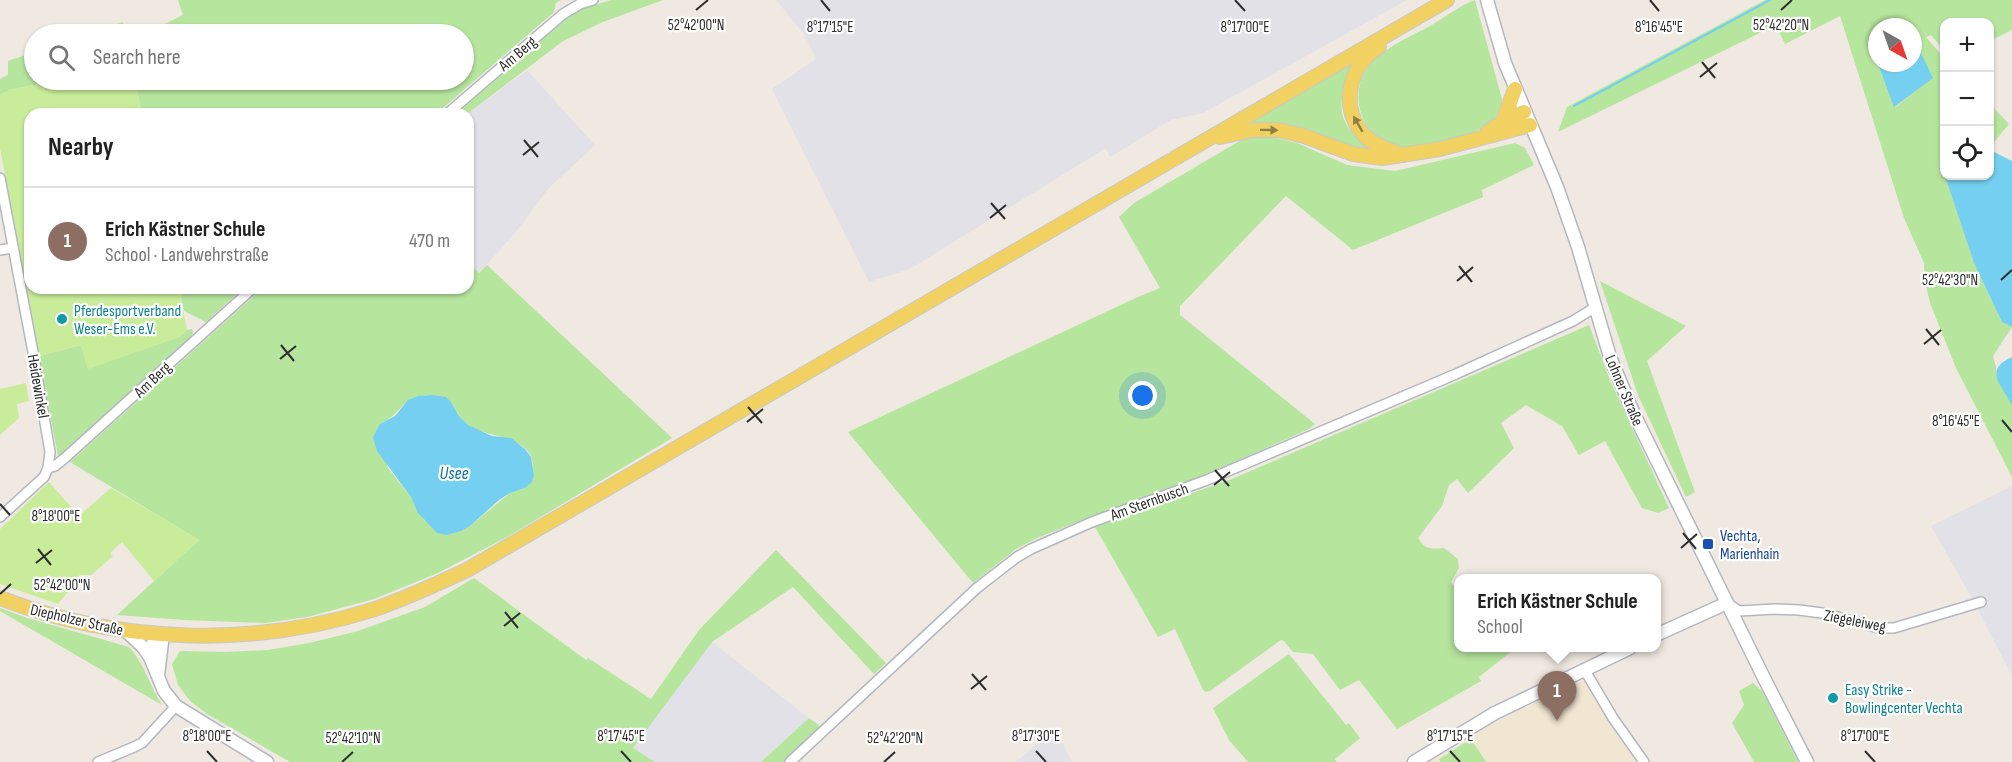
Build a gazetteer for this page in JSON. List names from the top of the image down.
{
  "streets": {
    "main road": ["Lohner Straße", "Diepholzer Straße"],
    "street": [
      "Am Berg",
      "Heidewinkel",
      "Am Sternbusch",
      "Ziegeleiweg"
    ]
  },
  "crossings": [
    ["Am Berg", "Heidewinkel"],
    ["Lohner Straße", "Am Sternbusch"],
    ["Lohner Straße", "Ziegeleiweg"]
  ],
  "water": ["Usee"],
  "places": {
    "other": ["Pferdesportverband Weser-Ems e.V.", "Easy Strike - Bowlingcenter Vechta"],
    "transit": ["Vechta, Marienhain"]
  },
  "north": "bottom right",
  "page": {
    "map_buttons": ["+", "−"],
    "search": "Search here",
    "heading": "Nearby",
    "list": [
      {
        "mark": "1",
        "name": "Erich Kästner Schule",
        "note": "School · Landwehrstraße",
        "value": "470 m"
      }
    ],
    "popup": ["Erich Kästner Schule", "School"],
    "pins": "1"
  },
  "coordinates": [
    "52°42'00\"N",
    "52°42'20\"N",
    "8°17'15\"E",
    "8°17'00\"E",
    "8°16'45\"E",
    "52°42'30\"N",
    "8°18'00\"E",
    "8°17'45\"E",
    "8°17'30\"E",
    "52°42'10\"N"
  ]
}
